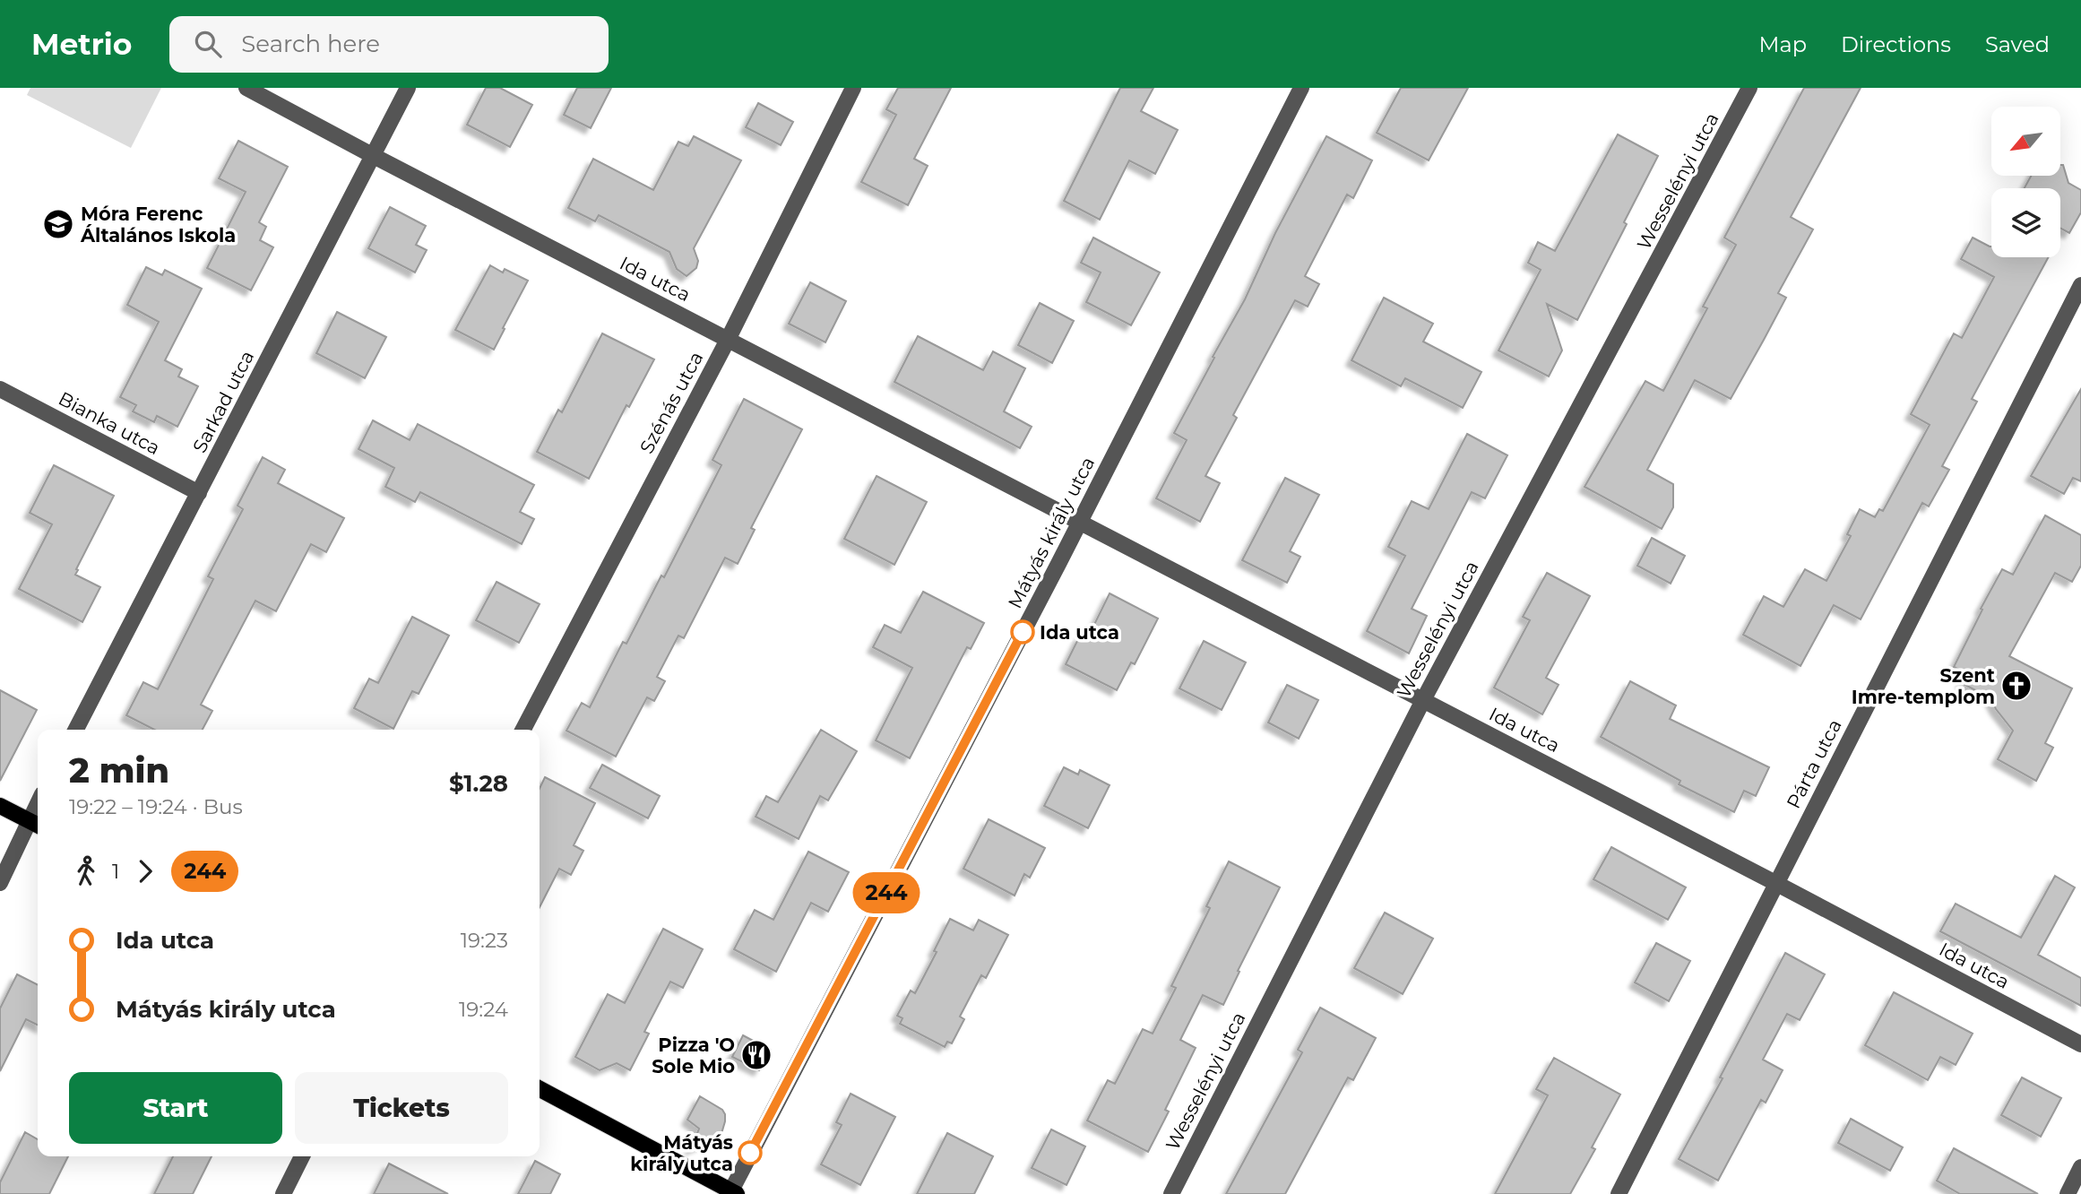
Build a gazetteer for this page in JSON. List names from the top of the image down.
{
  "streets": {
    "street": [
      "Wesselényi utca",
      "Ida utca",
      "Sarkad utca",
      "Szénás utca",
      "Bianka utca",
      "Mátyás király utca",
      "Párta utca"
    ]
  },
  "crossings": [
    ["Wesselényi utca", "Ida utca"],
    ["Ida utca", "Sarkad utca"],
    ["Ida utca", "Szénás utca"],
    ["Ida utca", "Mátyás király utca"],
    ["Ida utca", "Párta utca"],
    ["Sarkad utca", "Bianka utca"]
  ],
  "places": {
    "school or university": ["Móra Ferenc Általános Iskola"],
    "other": ["Ida utca", "Mátyás király utca"],
    "church": ["Szent Imre-templom"],
    "restaurant": ["Pizza 'O Sole Mio"]
  },
  "lines": ["bus line 244"],
  "north": "bottom left",
  "page": {
    "header": "Metrio",
    "search": "Search here",
    "nav": ["Map", "Directions", "Saved"],
    "on_map": "244",
    "heading": ["2 min", "19:22 – 19:24 · Bus", "$1.28"],
    "legs": ["1", "244"],
    "list": [
      {
        "name": "Ida utca",
        "value": "19:23"
      },
      {
        "name": "Mátyás király utca",
        "value": "19:24"
      }
    ],
    "buttons": ["Start", "Tickets"]
  }
}
